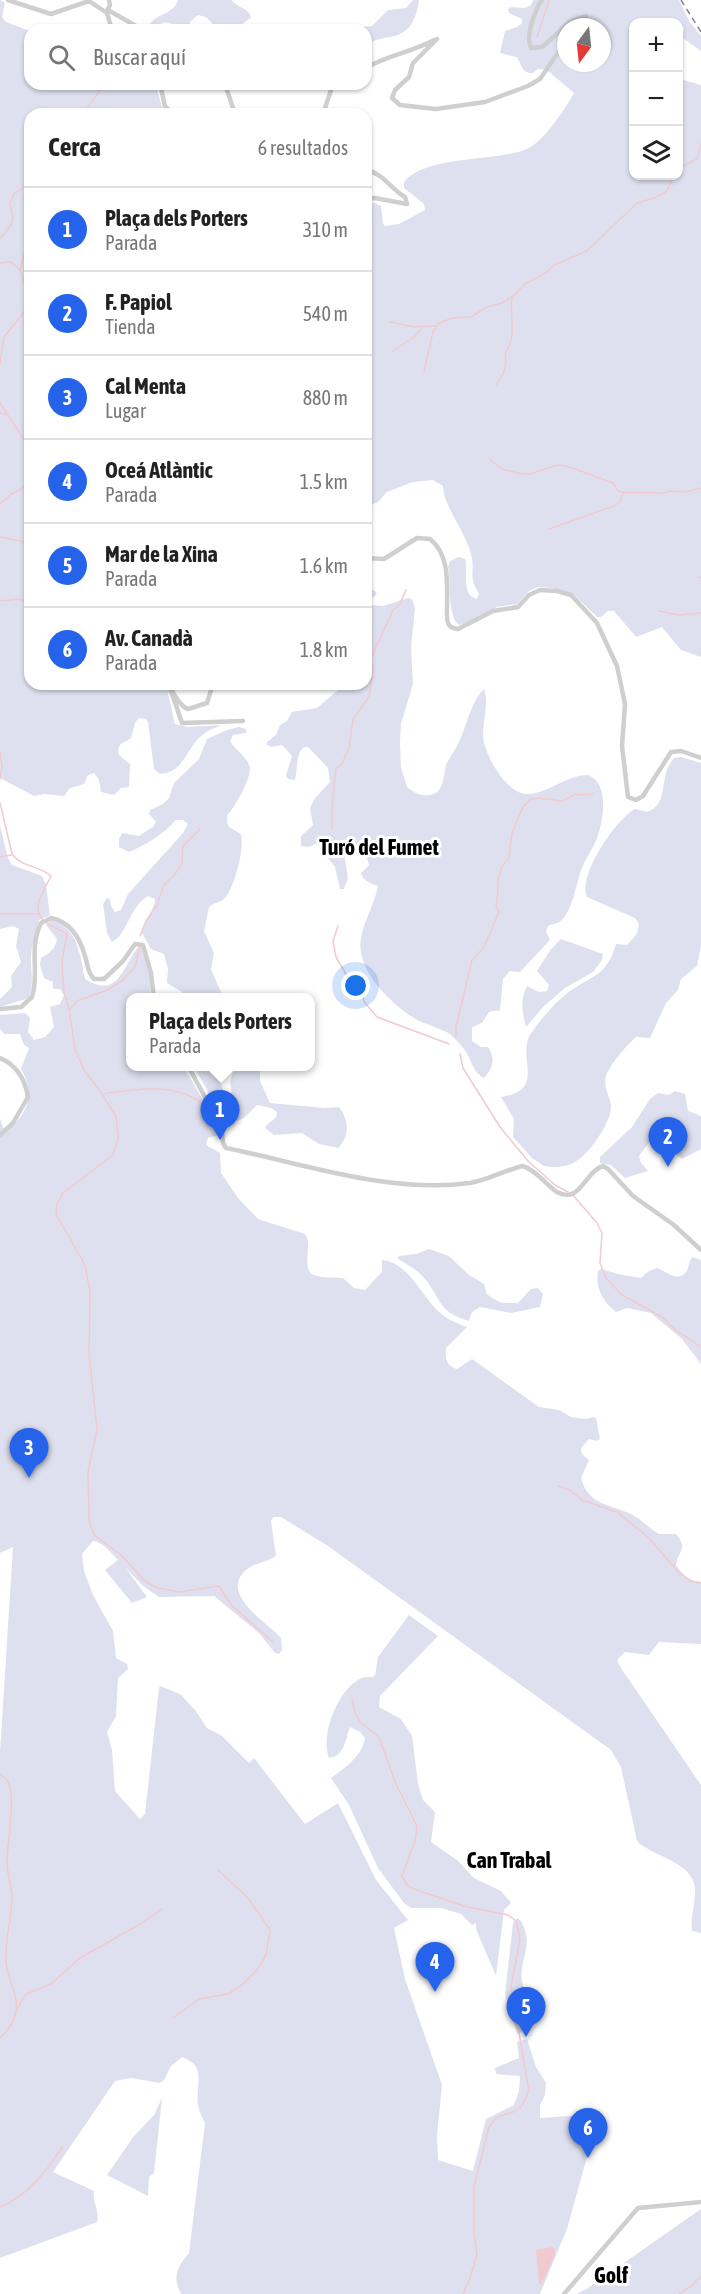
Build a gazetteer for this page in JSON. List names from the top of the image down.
{
  "districts": ["Turó del Fumet", "Can Trabal", "Golf"],
  "north": "bottom",
  "page": {
    "map_buttons": ["+", "−"],
    "search": "Buscar aquí",
    "heading": ["Cerca", "6 resultados"],
    "list": [
      {
        "mark": "1",
        "name": "Plaça dels Porters",
        "note": "Parada",
        "value": "310 m"
      },
      {
        "mark": "2",
        "name": "F. Papiol",
        "note": "Tienda",
        "value": "540 m"
      },
      {
        "mark": "3",
        "name": "Cal Menta",
        "note": "Lugar",
        "value": "880 m"
      },
      {
        "mark": "4",
        "name": "Oceá Atlàntic",
        "note": "Parada",
        "value": "1.5 km"
      },
      {
        "mark": "5",
        "name": "Mar de la Xina",
        "note": "Parada",
        "value": "1.6 km"
      },
      {
        "mark": "6",
        "name": "Av. Canadà",
        "note": "Parada",
        "value": "1.8 km"
      }
    ],
    "popup": ["Plaça dels Porters", "Parada"],
    "pins": [
      "1",
      "2",
      "3",
      "4",
      "5",
      "6"
    ]
  }
}
